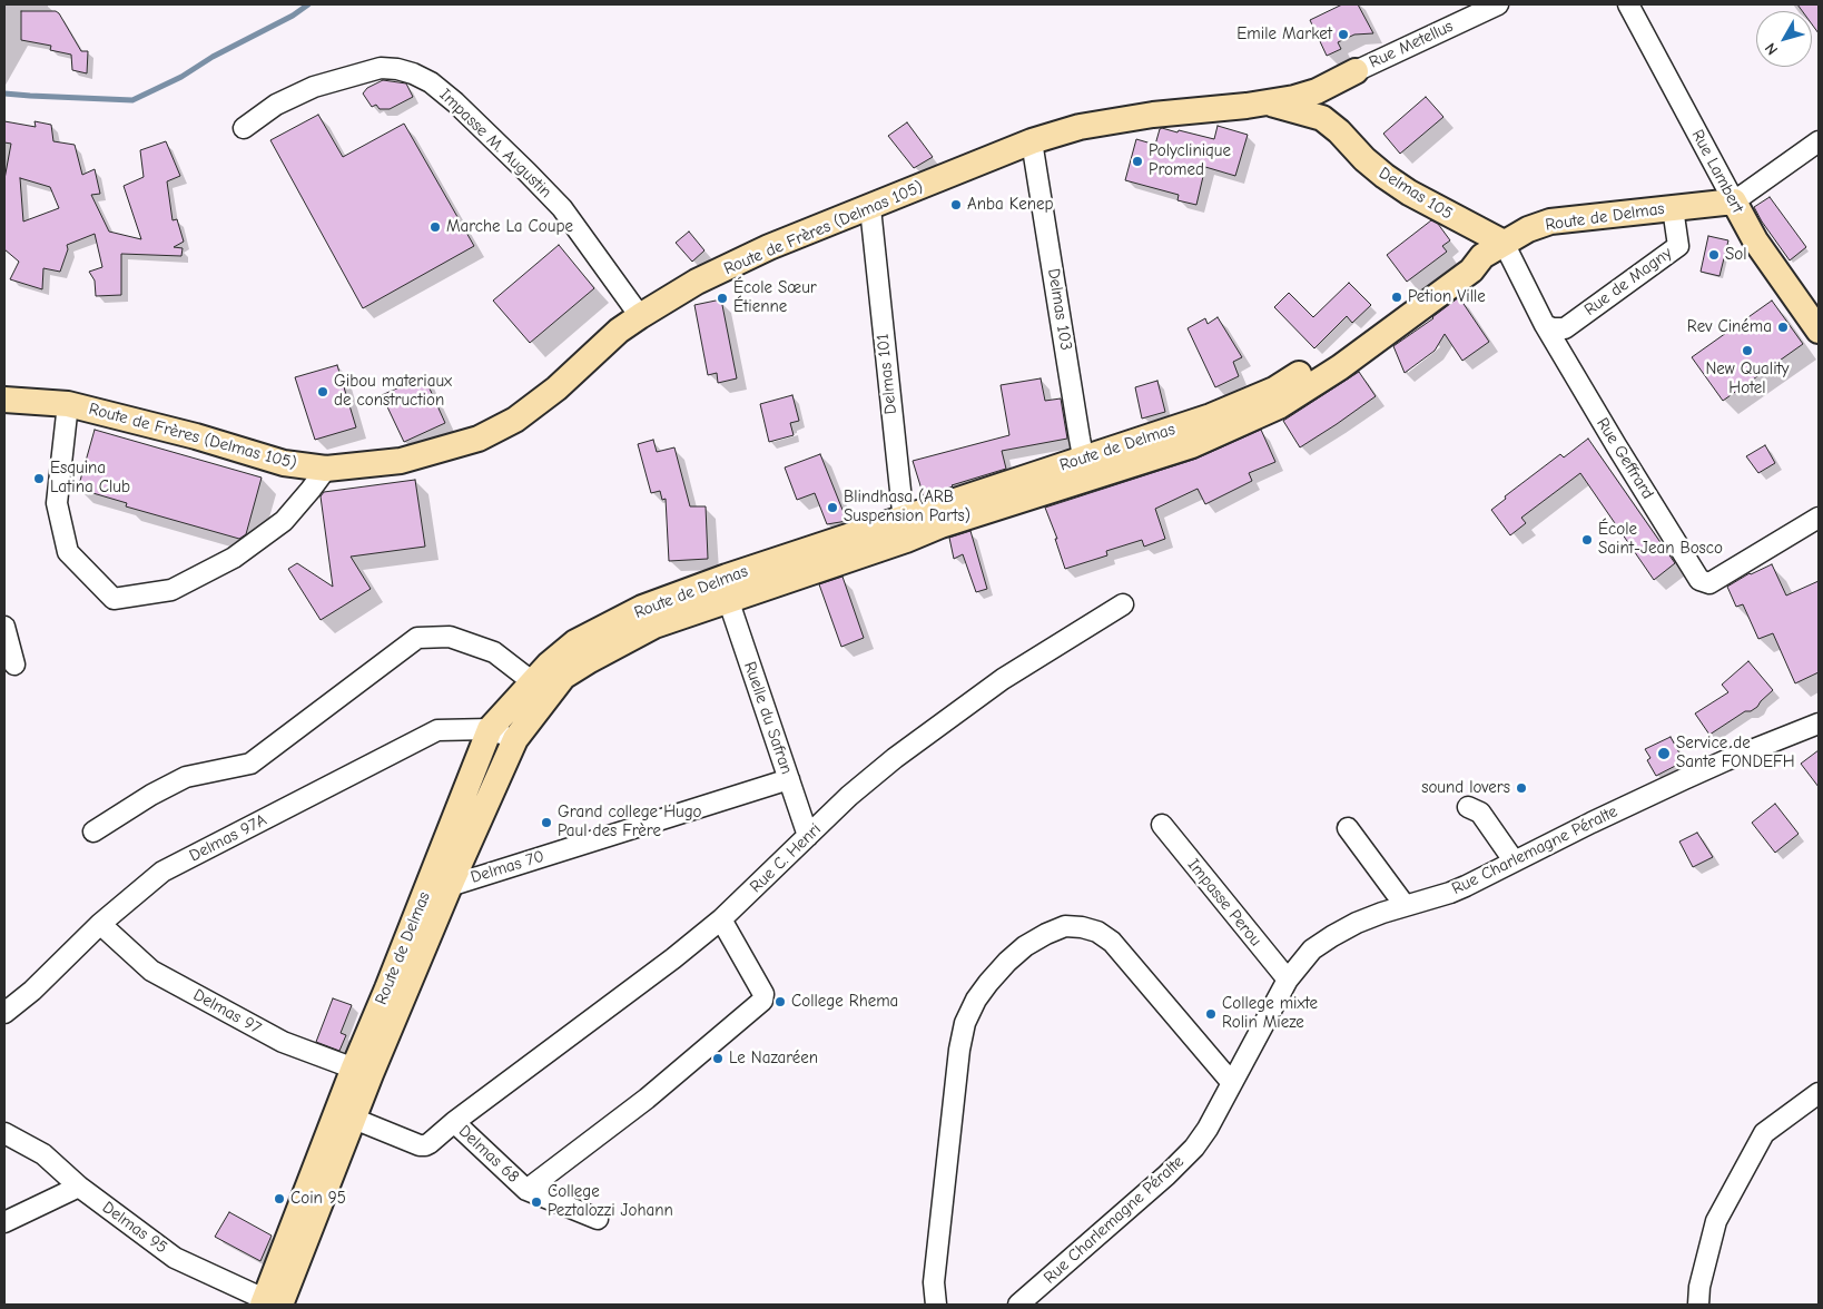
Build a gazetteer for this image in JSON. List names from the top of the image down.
{
  "streets": {
    "main road": [
      "Rue Lambert",
      "Delmas 105",
      "Route de Delmas",
      "Route de Frères (Delmas 105)"
    ],
    "street": [
      "Rue Metellus",
      "Impasse M. Augustin",
      "Rue de Magny",
      "Delmas 103",
      "Delmas 101",
      "Rue Geffrard",
      "Ruelle du Safran",
      "Delmas 97A",
      "Rue Charlemagne Péralte",
      "Rue C. Henri",
      "Delmas 70",
      "Impasse Perou",
      "Delmas 97",
      "Delmas 68",
      "Delmas 95"
    ]
  },
  "crossings": [
    ["Rue Metellus", "Route de Frères (Delmas 105)"],
    ["Impasse M. Augustin", "Route de Frères (Delmas 105)"],
    ["Rue Lambert", "Route de Delmas"],
    ["Delmas 105", "Route de Delmas"],
    ["Delmas 105", "Route de Frères (Delmas 105)"],
    ["Delmas 105", "Rue Geffrard"],
    ["Route de Delmas", "Rue de Magny"],
    ["Route de Delmas", "Delmas 103"],
    ["Route de Delmas", "Delmas 101"],
    ["Route de Delmas", "Rue Geffrard"],
    ["Route de Delmas", "Ruelle du Safran"],
    ["Route de Delmas", "Delmas 97A"],
    ["Route de Delmas", "Delmas 70"],
    ["Route de Delmas", "Delmas 97"],
    ["Route de Delmas", "Delmas 68"],
    ["Route de Delmas", "Delmas 95"],
    ["Route de Frères (Delmas 105)", "Delmas 103"],
    ["Route de Frères (Delmas 105)", "Delmas 101"],
    ["Rue de Magny", "Rue Geffrard"],
    ["Ruelle du Safran", "Rue C. Henri"],
    ["Ruelle du Safran", "Delmas 70"],
    ["Delmas 97A", "Delmas 97"],
    ["Rue Charlemagne Péralte", "Impasse Perou"],
    ["Rue C. Henri", "Delmas 68"]
  ],
  "places": [
    "Emile Market",
    "Polyclinique Promed",
    "Anba Kenep",
    "Marche La Coupe",
    "Sol",
    "Petion Ville",
    "École Sœur Étienne",
    "Rev Cinéma",
    "New Quality Hotel",
    "Gibou materiaux de construction",
    "Esquina Latina Club",
    "Blindhasa (ARB Suspension Parts)",
    "École Saint-Jean Bosco",
    "Service de Sante FONDEFH",
    "sound lovers",
    "Grand college Hugo Paul des Frère",
    "College Rhema",
    "College mixte Rolin Mieze",
    "Le Nazaréen",
    "Coin 95",
    "College Peztalozzi Johann"
  ],
  "north": "bottom left"
}
